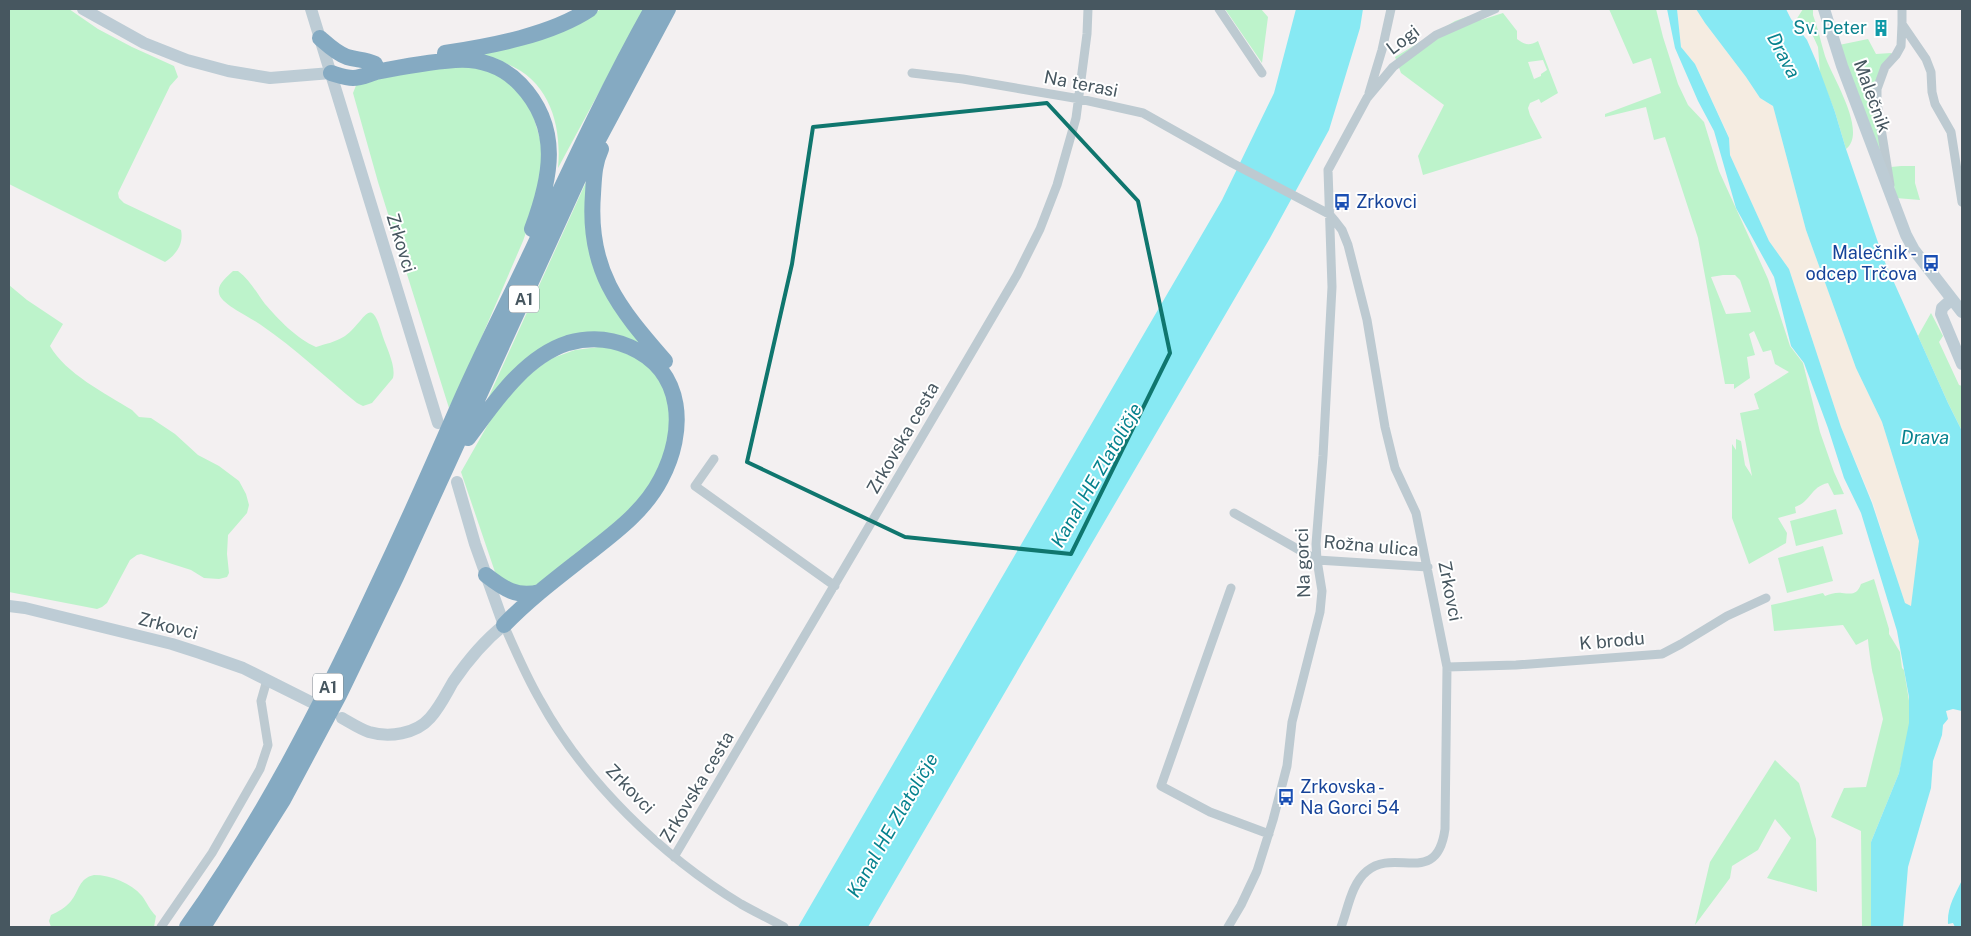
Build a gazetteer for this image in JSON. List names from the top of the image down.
{
  "streets": {
    "highway": ["A1"],
    "street": [
      "Logi",
      "Na terasi",
      "Malečnik",
      "Zrkovci",
      "Zrkovska cesta",
      "Rožna ulica",
      "Na gorci",
      "K brodu"
    ]
  },
  "crossings": [
    ["Logi", "Zrkovci"],
    ["Logi", "Na gorci"],
    ["Na terasi", "Zrkovci"],
    ["Na terasi", "Zrkovska cesta"],
    ["Zrkovci", "Zrkovska cesta"],
    ["Zrkovci", "Rožna ulica"],
    ["Zrkovci", "Na gorci"],
    ["Zrkovci", "K brodu"],
    ["Rožna ulica", "Na gorci"]
  ],
  "water": ["Drava", "Kanal HE Zlatoličje"],
  "places": {
    "building": ["Sv. Peter"],
    "bus stop": ["Zrkovci", "Malečnik - odcep Trčova", "Zrkovska - Na Gorci 54"]
  }
}
